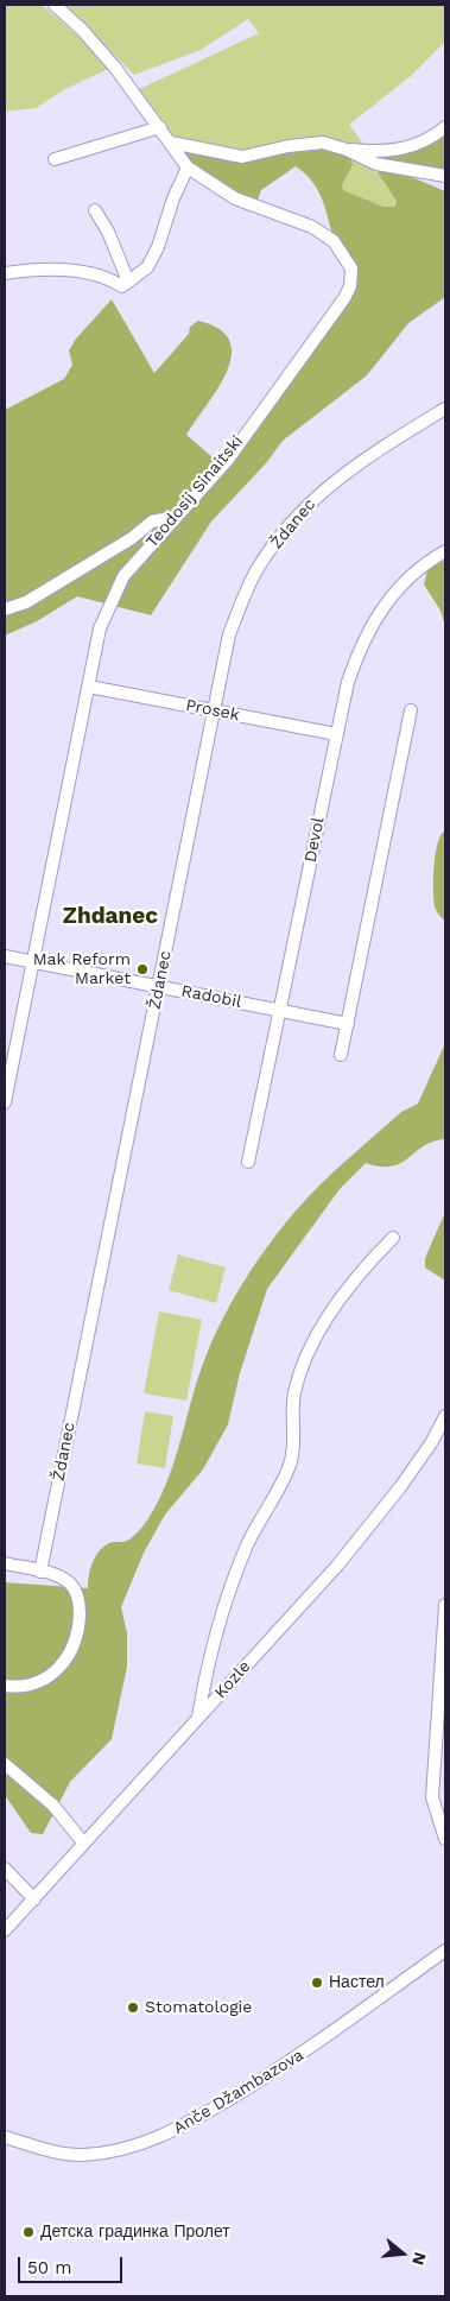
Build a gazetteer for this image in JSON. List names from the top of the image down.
{
  "streets": {
    "street": [
      "Teodosij Sinaitski",
      "Ždanec",
      "Prosek",
      "Devol",
      "Radobil",
      "Kozle",
      "Anče Džambazova"
    ]
  },
  "crossings": [
    ["Teodosij Sinaitski", "Prosek"],
    ["Teodosij Sinaitski", "Radobil"],
    ["Ždanec", "Prosek"],
    ["Ždanec", "Radobil"],
    ["Prosek", "Devol"],
    ["Devol", "Radobil"]
  ],
  "districts": ["Zhdanec"],
  "places": [
    "Mak Reform Market",
    "Настел",
    "Stomatologie",
    "Детска градинка Пролет"
  ],
  "scale_bar": "50 m",
  "north": "right"
}
